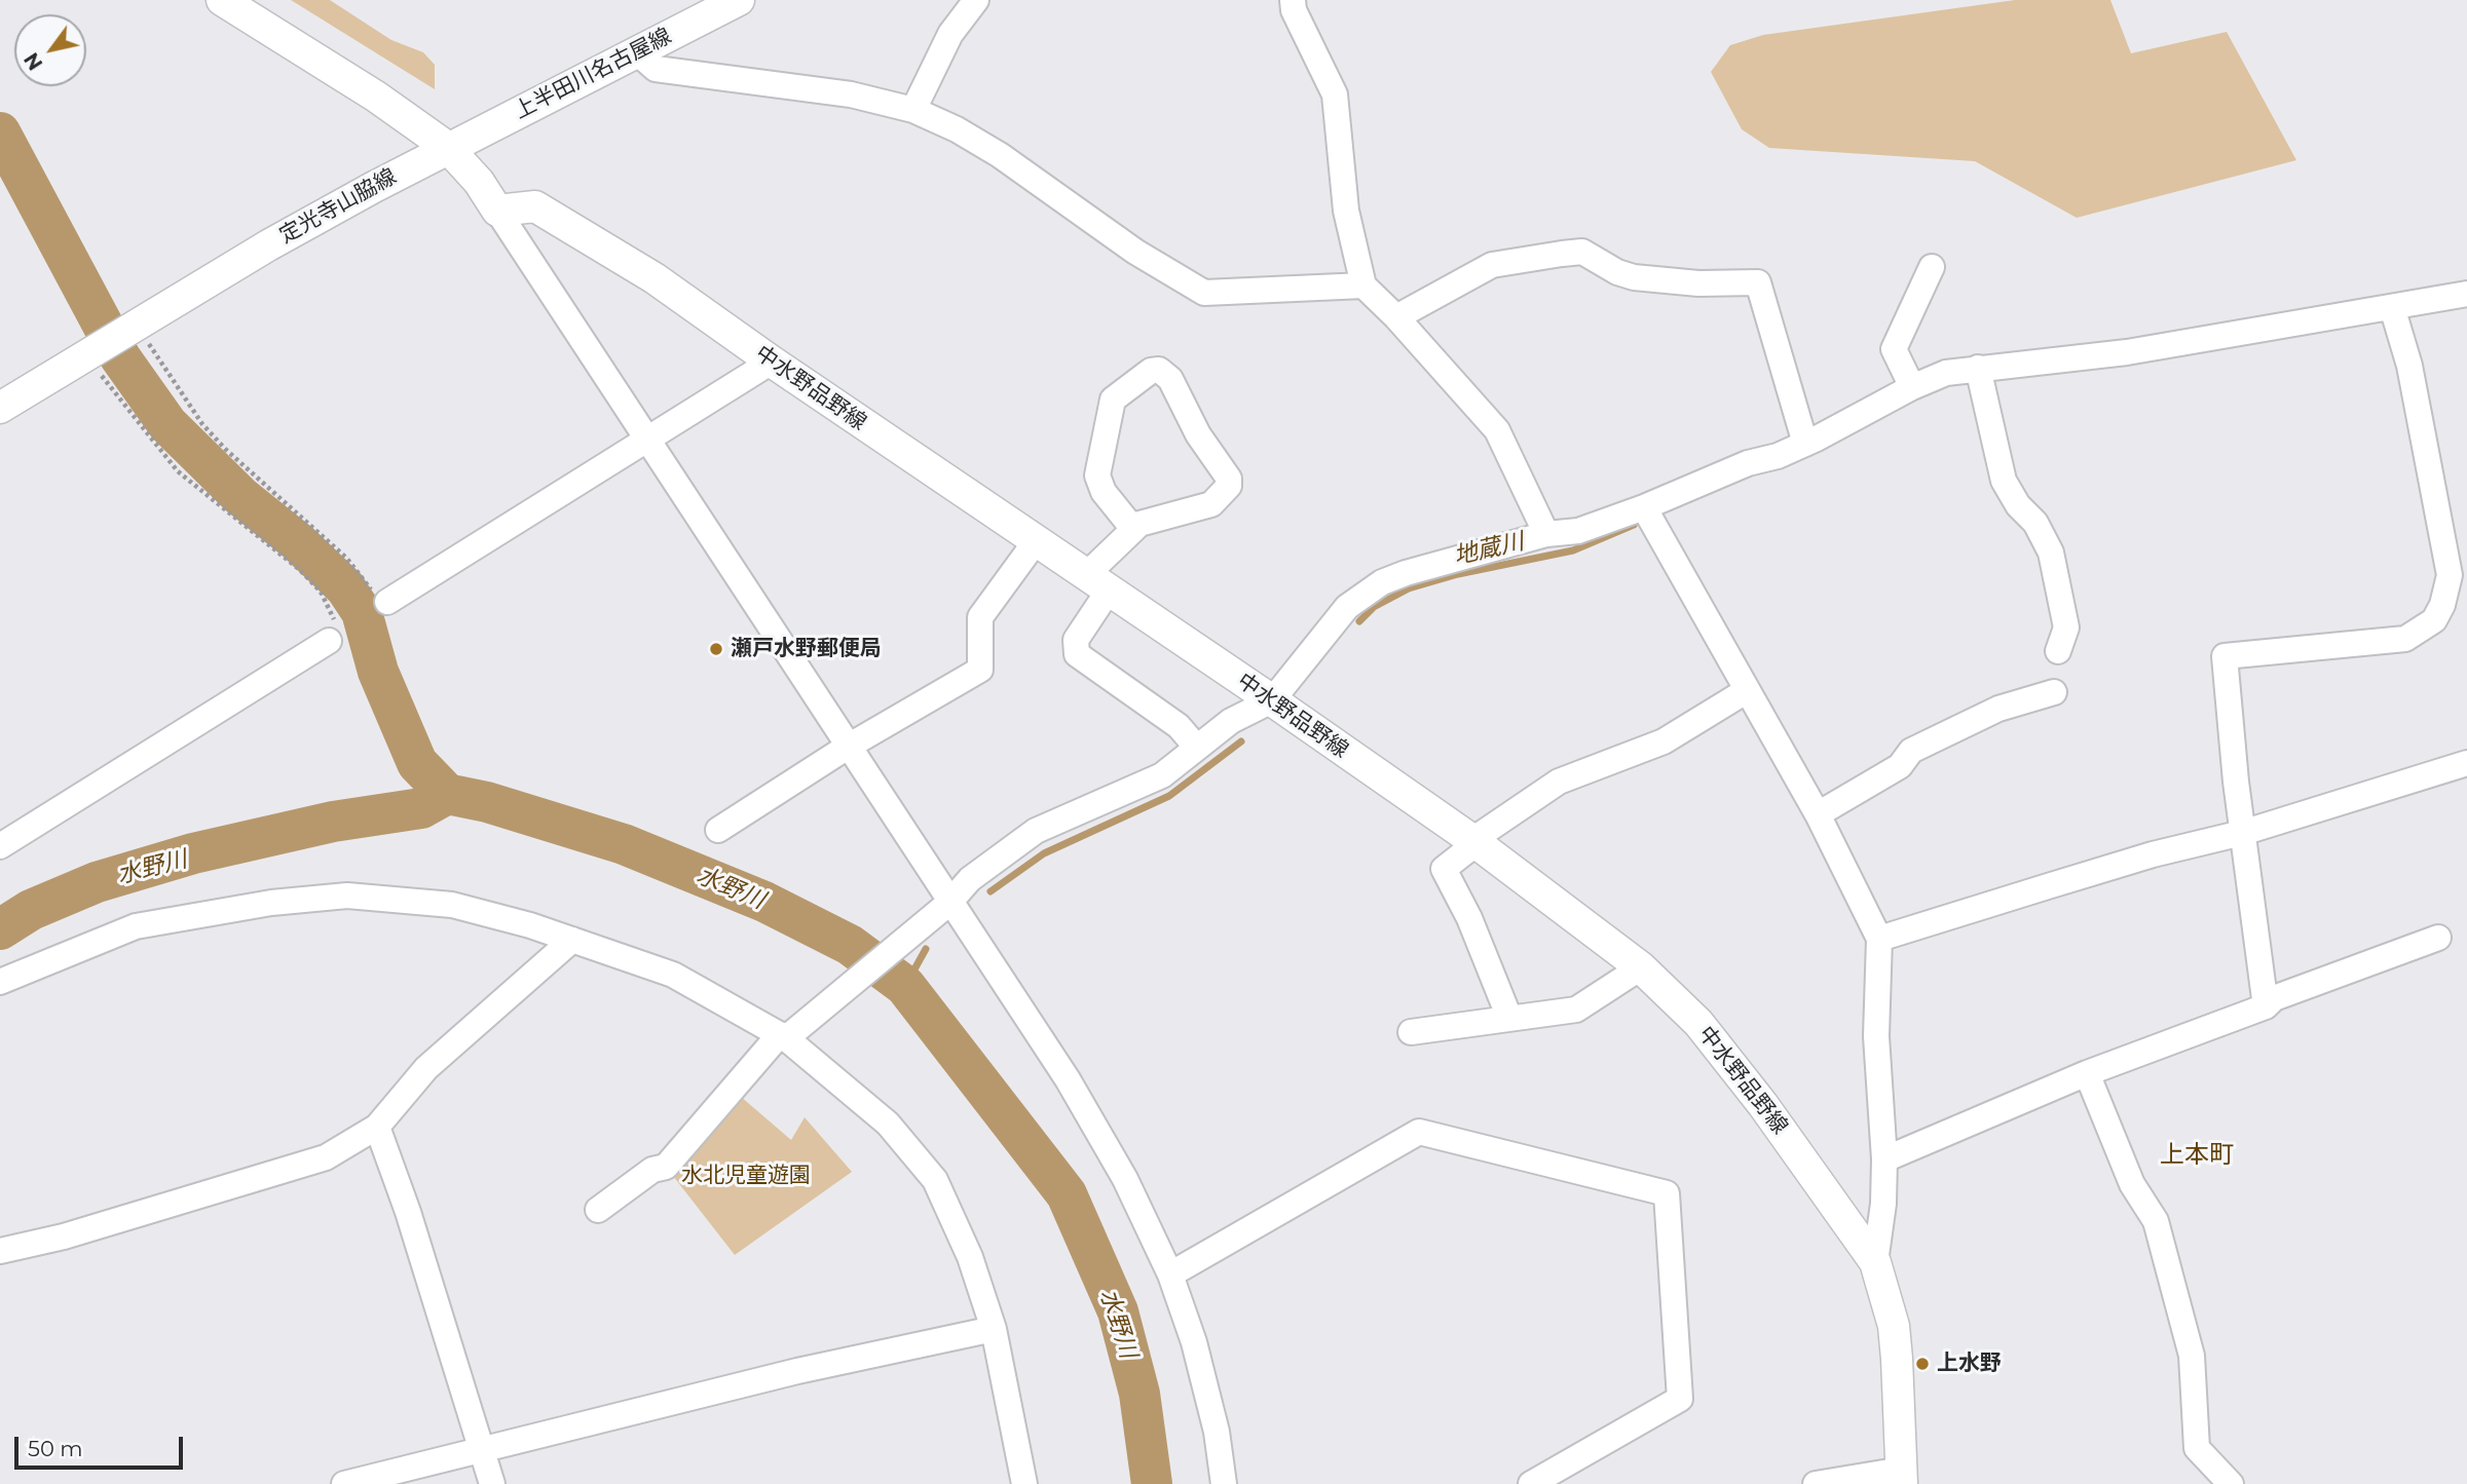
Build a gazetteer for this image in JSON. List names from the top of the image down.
{
  "streets": {
    "main road": ["上半田川名古屋線", "定光寺山脇線", "中水野品野線"]
  },
  "crossings": [
    ["上半田川名古屋線", "定光寺山脇線"]
  ],
  "districts": ["上本町"],
  "water": ["地蔵川", "水野川"],
  "parks": ["水北児童遊園"],
  "places": ["瀬戸水野郵便局", "上水野"],
  "scale_bar": "50 m",
  "north": "bottom left"
}
